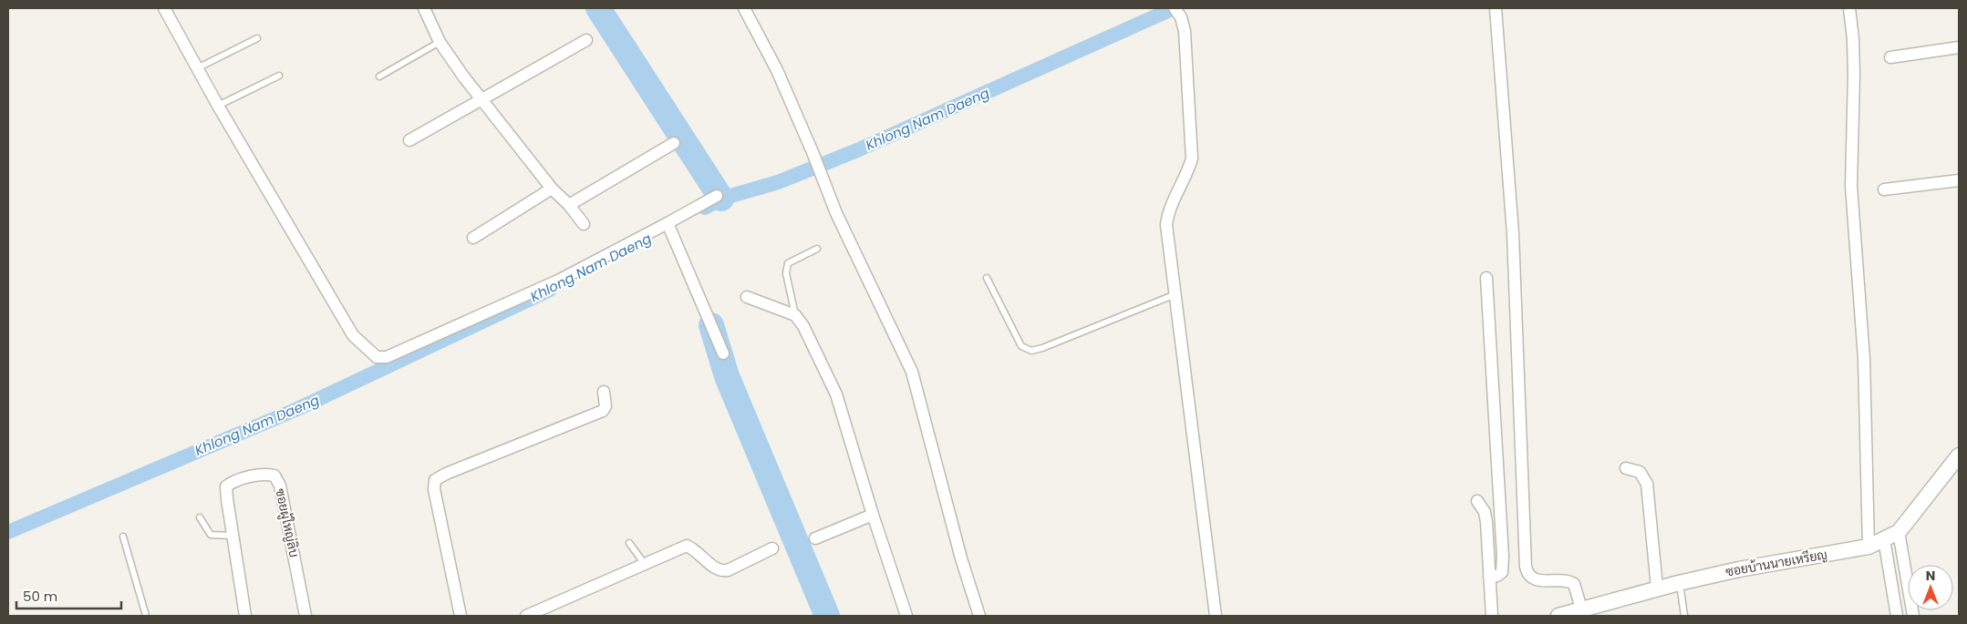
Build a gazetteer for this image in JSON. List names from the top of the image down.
{
  "streets": {
    "street": ["ซอยผู้ใหญ่ลิบ", "ซอยบ้านนายเหรียญ"]
  },
  "water": ["Khlong Nam Daeng"],
  "scale_bar": "50 m",
  "north": "top"
}
